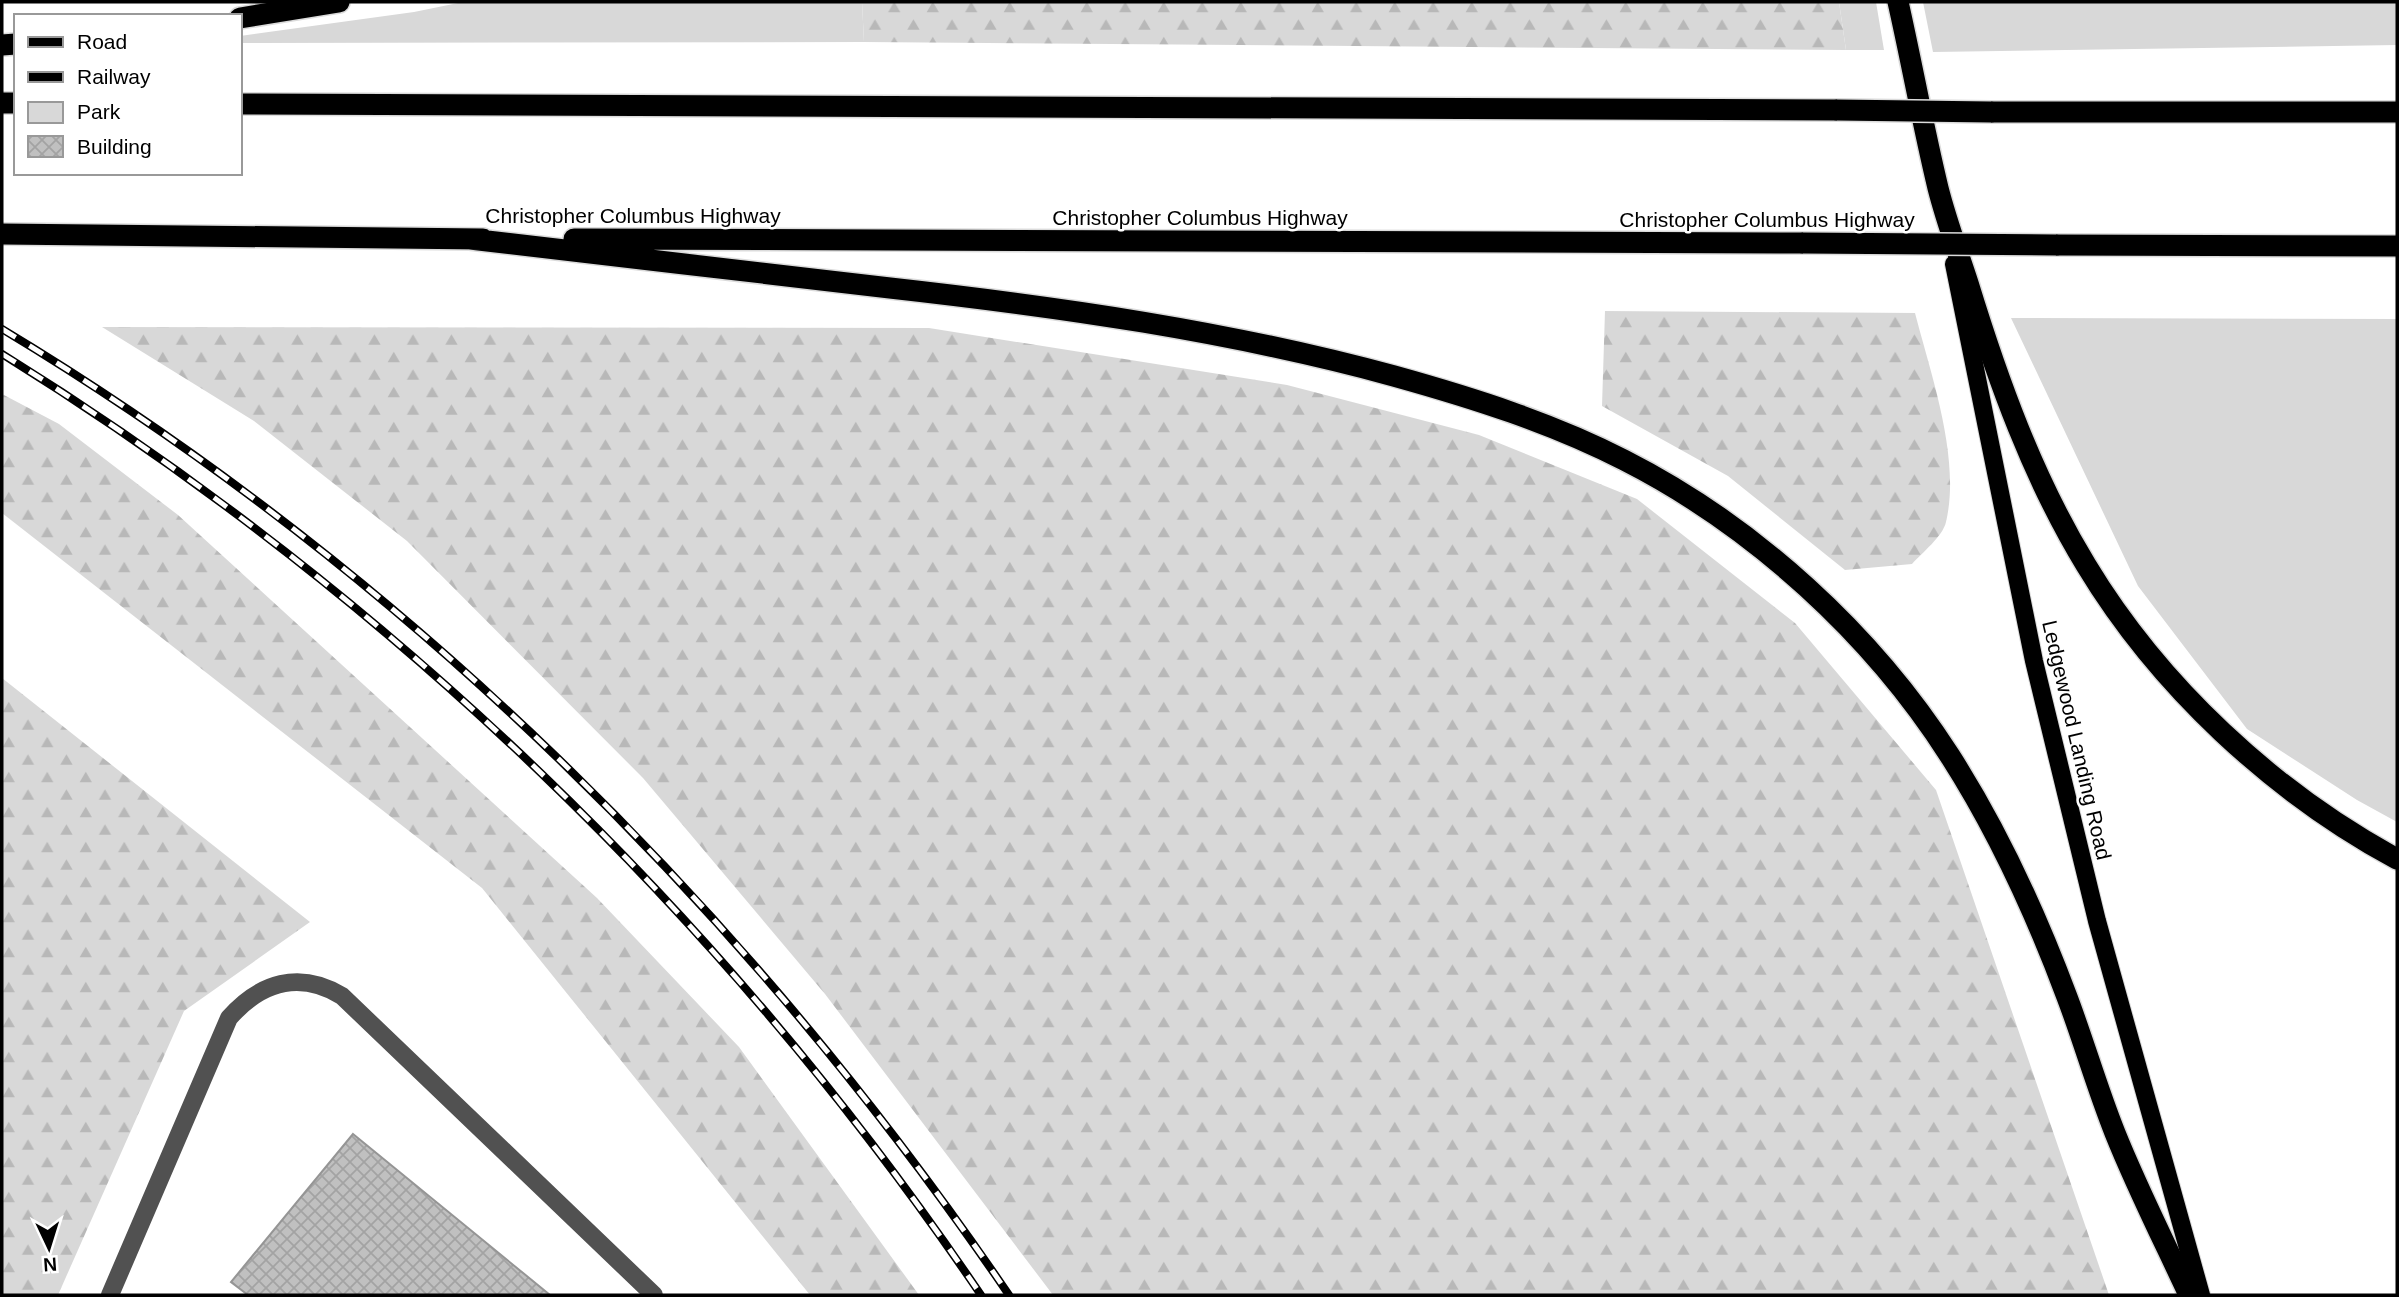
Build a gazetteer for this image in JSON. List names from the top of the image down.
{
  "streets": {
    "highway": ["Christopher Columbus Highway"],
    "main road": ["Ledgewood Landing Road"]
  },
  "legend": [
    "Road",
    "Railway",
    "Park",
    "Building"
  ],
  "north": "bottom"
}
